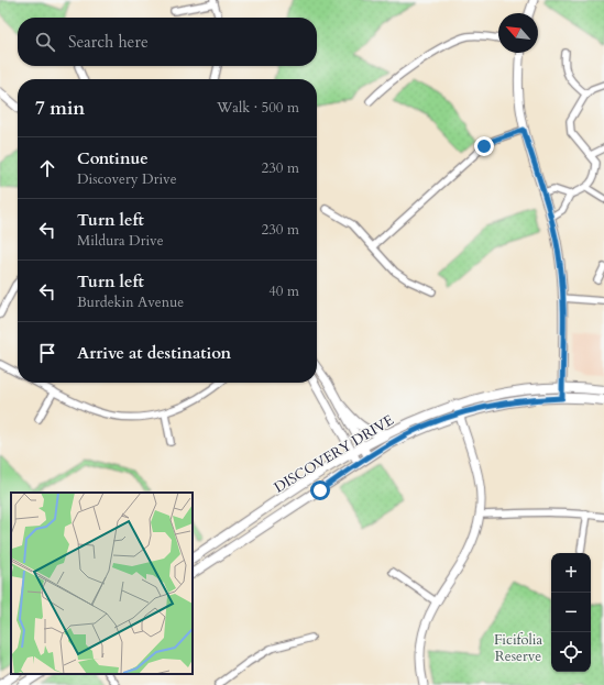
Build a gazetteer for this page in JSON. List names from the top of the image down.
{
  "streets": {
    "main road": ["DISCOVERY DRIVE"]
  },
  "parks": ["Ficifolia Reserve"],
  "north": "top left",
  "page": {
    "search": "Search here",
    "heading": ["7 min", "Walk · 500 m"],
    "list": [
      ["Continue", "Discovery Drive", "230 m"],
      ["Turn left", "Mildura Drive", "230 m"],
      ["Turn left", "Burdekin Avenue", "40 m"],
      "Arrive at destination"
    ],
    "map_buttons": ["+", "−"]
  }
}
